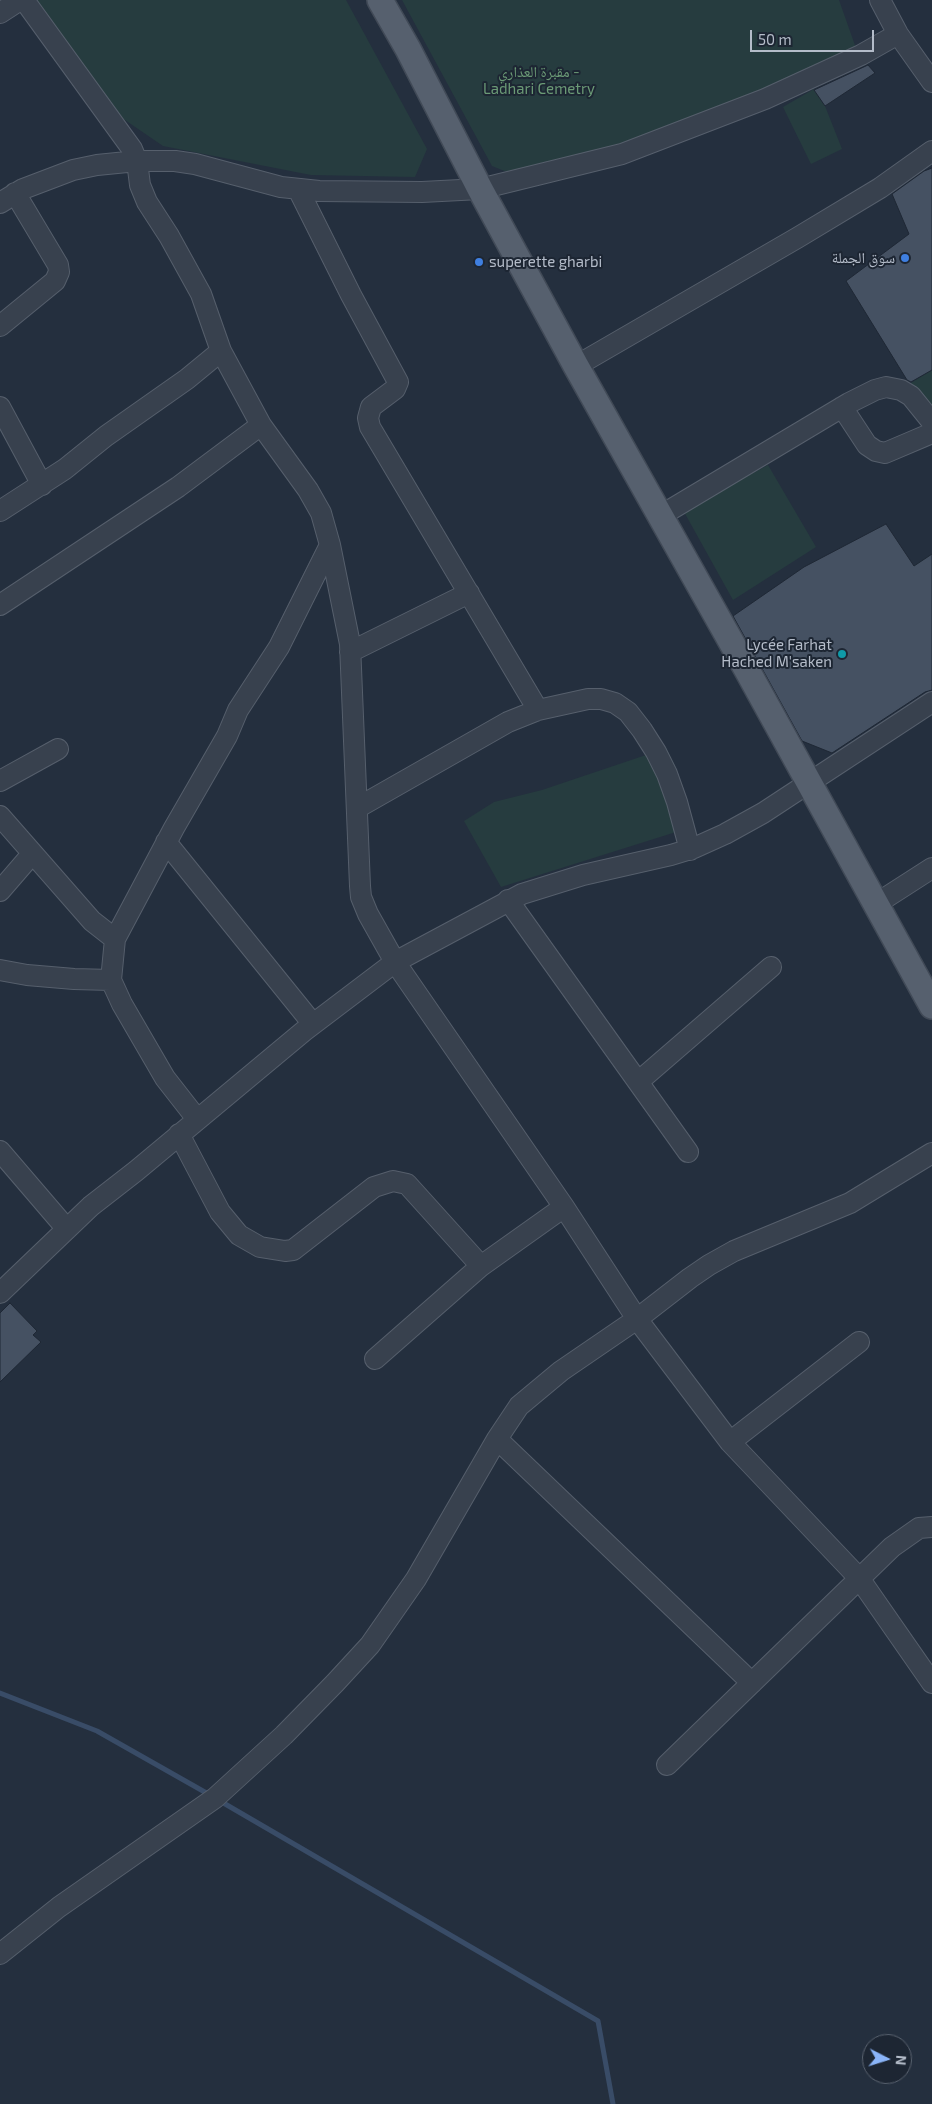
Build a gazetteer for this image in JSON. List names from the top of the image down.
{
  "parks": ["مقبرة العذاري - Ladhari Cemetry"],
  "places": ["سوق الجملة", "superette gharbi", "Lycée Farhat Hached M'saken"],
  "scale_bar": "50 m",
  "north": "right"
}
